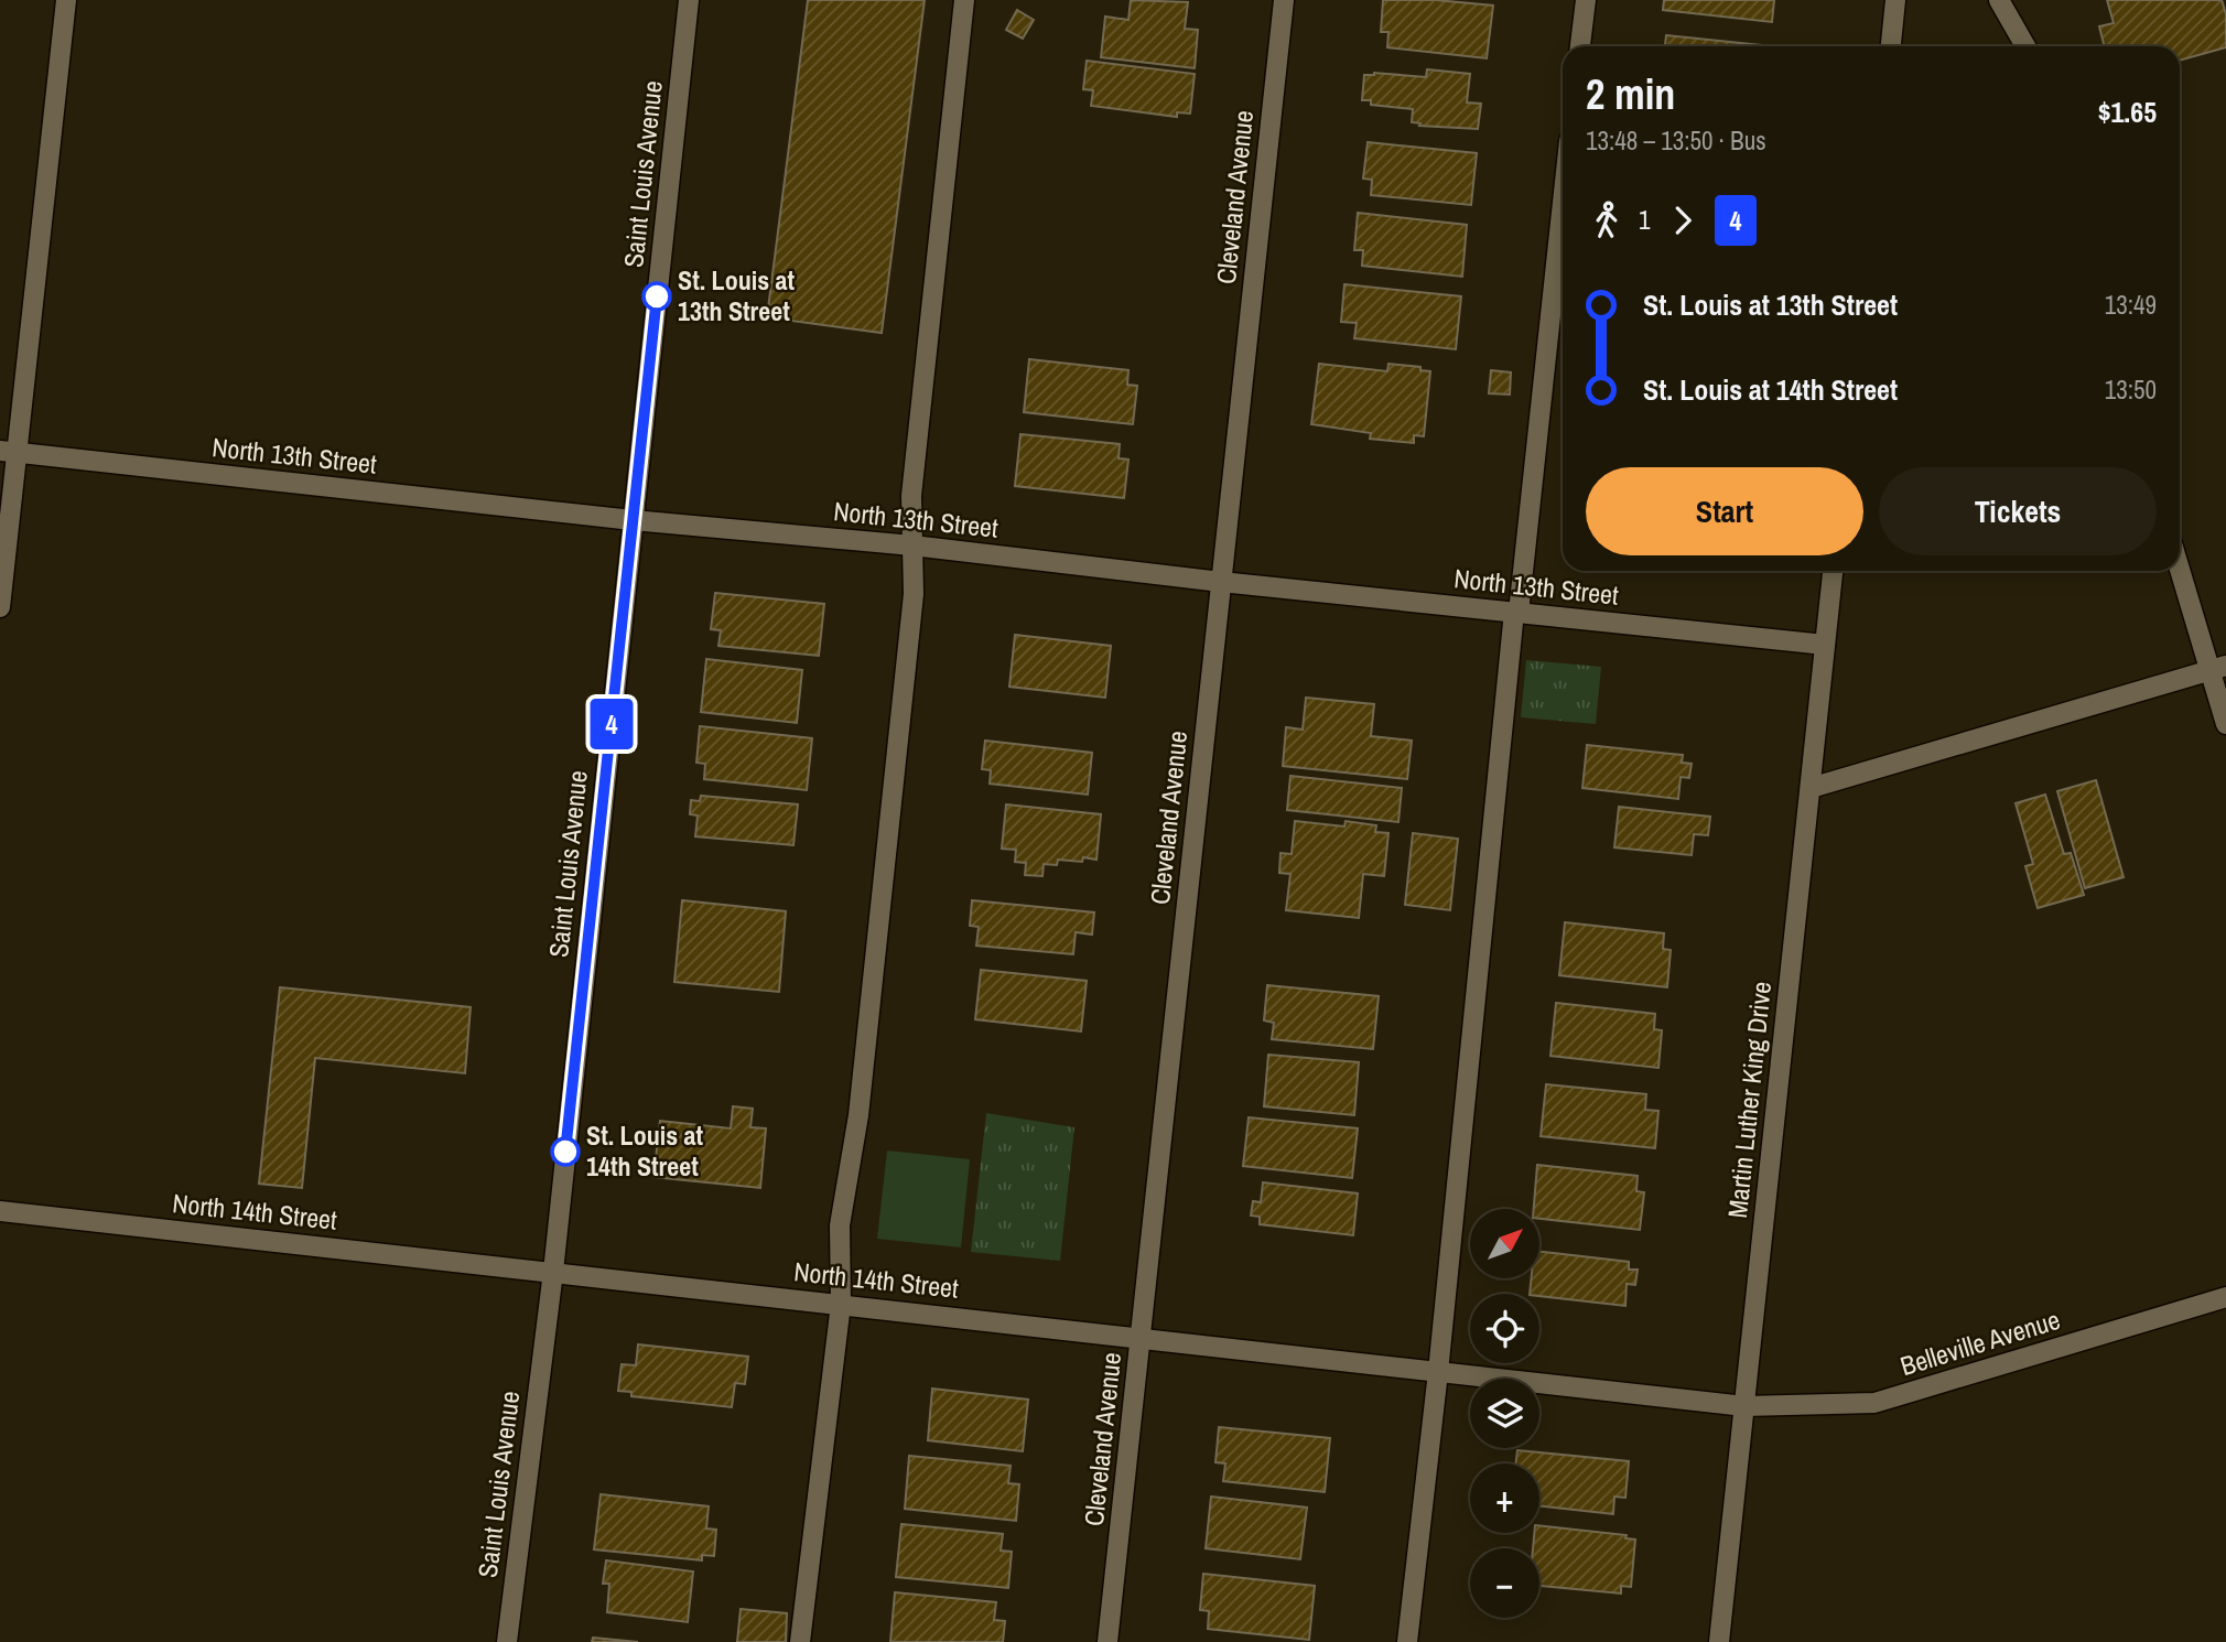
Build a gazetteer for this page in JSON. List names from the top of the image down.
{
  "streets": {
    "street": [
      "Saint Louis Avenue",
      "Cleveland Avenue",
      "North 13th Street",
      "Martin Luther King Drive",
      "North 14th Street",
      "Belleville Avenue"
    ]
  },
  "crossings": [
    ["Saint Louis Avenue", "North 13th Street"],
    ["Saint Louis Avenue", "North 14th Street"],
    ["Cleveland Avenue", "North 13th Street"],
    ["Cleveland Avenue", "North 14th Street"],
    ["North 13th Street", "Martin Luther King Drive"],
    ["Martin Luther King Drive", "North 14th Street"],
    ["Martin Luther King Drive", "Belleville Avenue"],
    ["North 14th Street", "Belleville Avenue"]
  ],
  "places": ["St. Louis at 13th Street", "St. Louis at 14th Street"],
  "lines": ["bus line 4"],
  "north": "top right",
  "page": {
    "on_map": "4",
    "heading": ["2 min", "13:48 – 13:50 · Bus", "$1.65"],
    "legs": ["1", "4"],
    "list": [
      {
        "name": "St. Louis at 13th Street",
        "value": "13:49"
      },
      {
        "name": "St. Louis at 14th Street",
        "value": "13:50"
      }
    ],
    "buttons": ["Start", "Tickets"],
    "map_buttons": ["+", "−"]
  }
}
